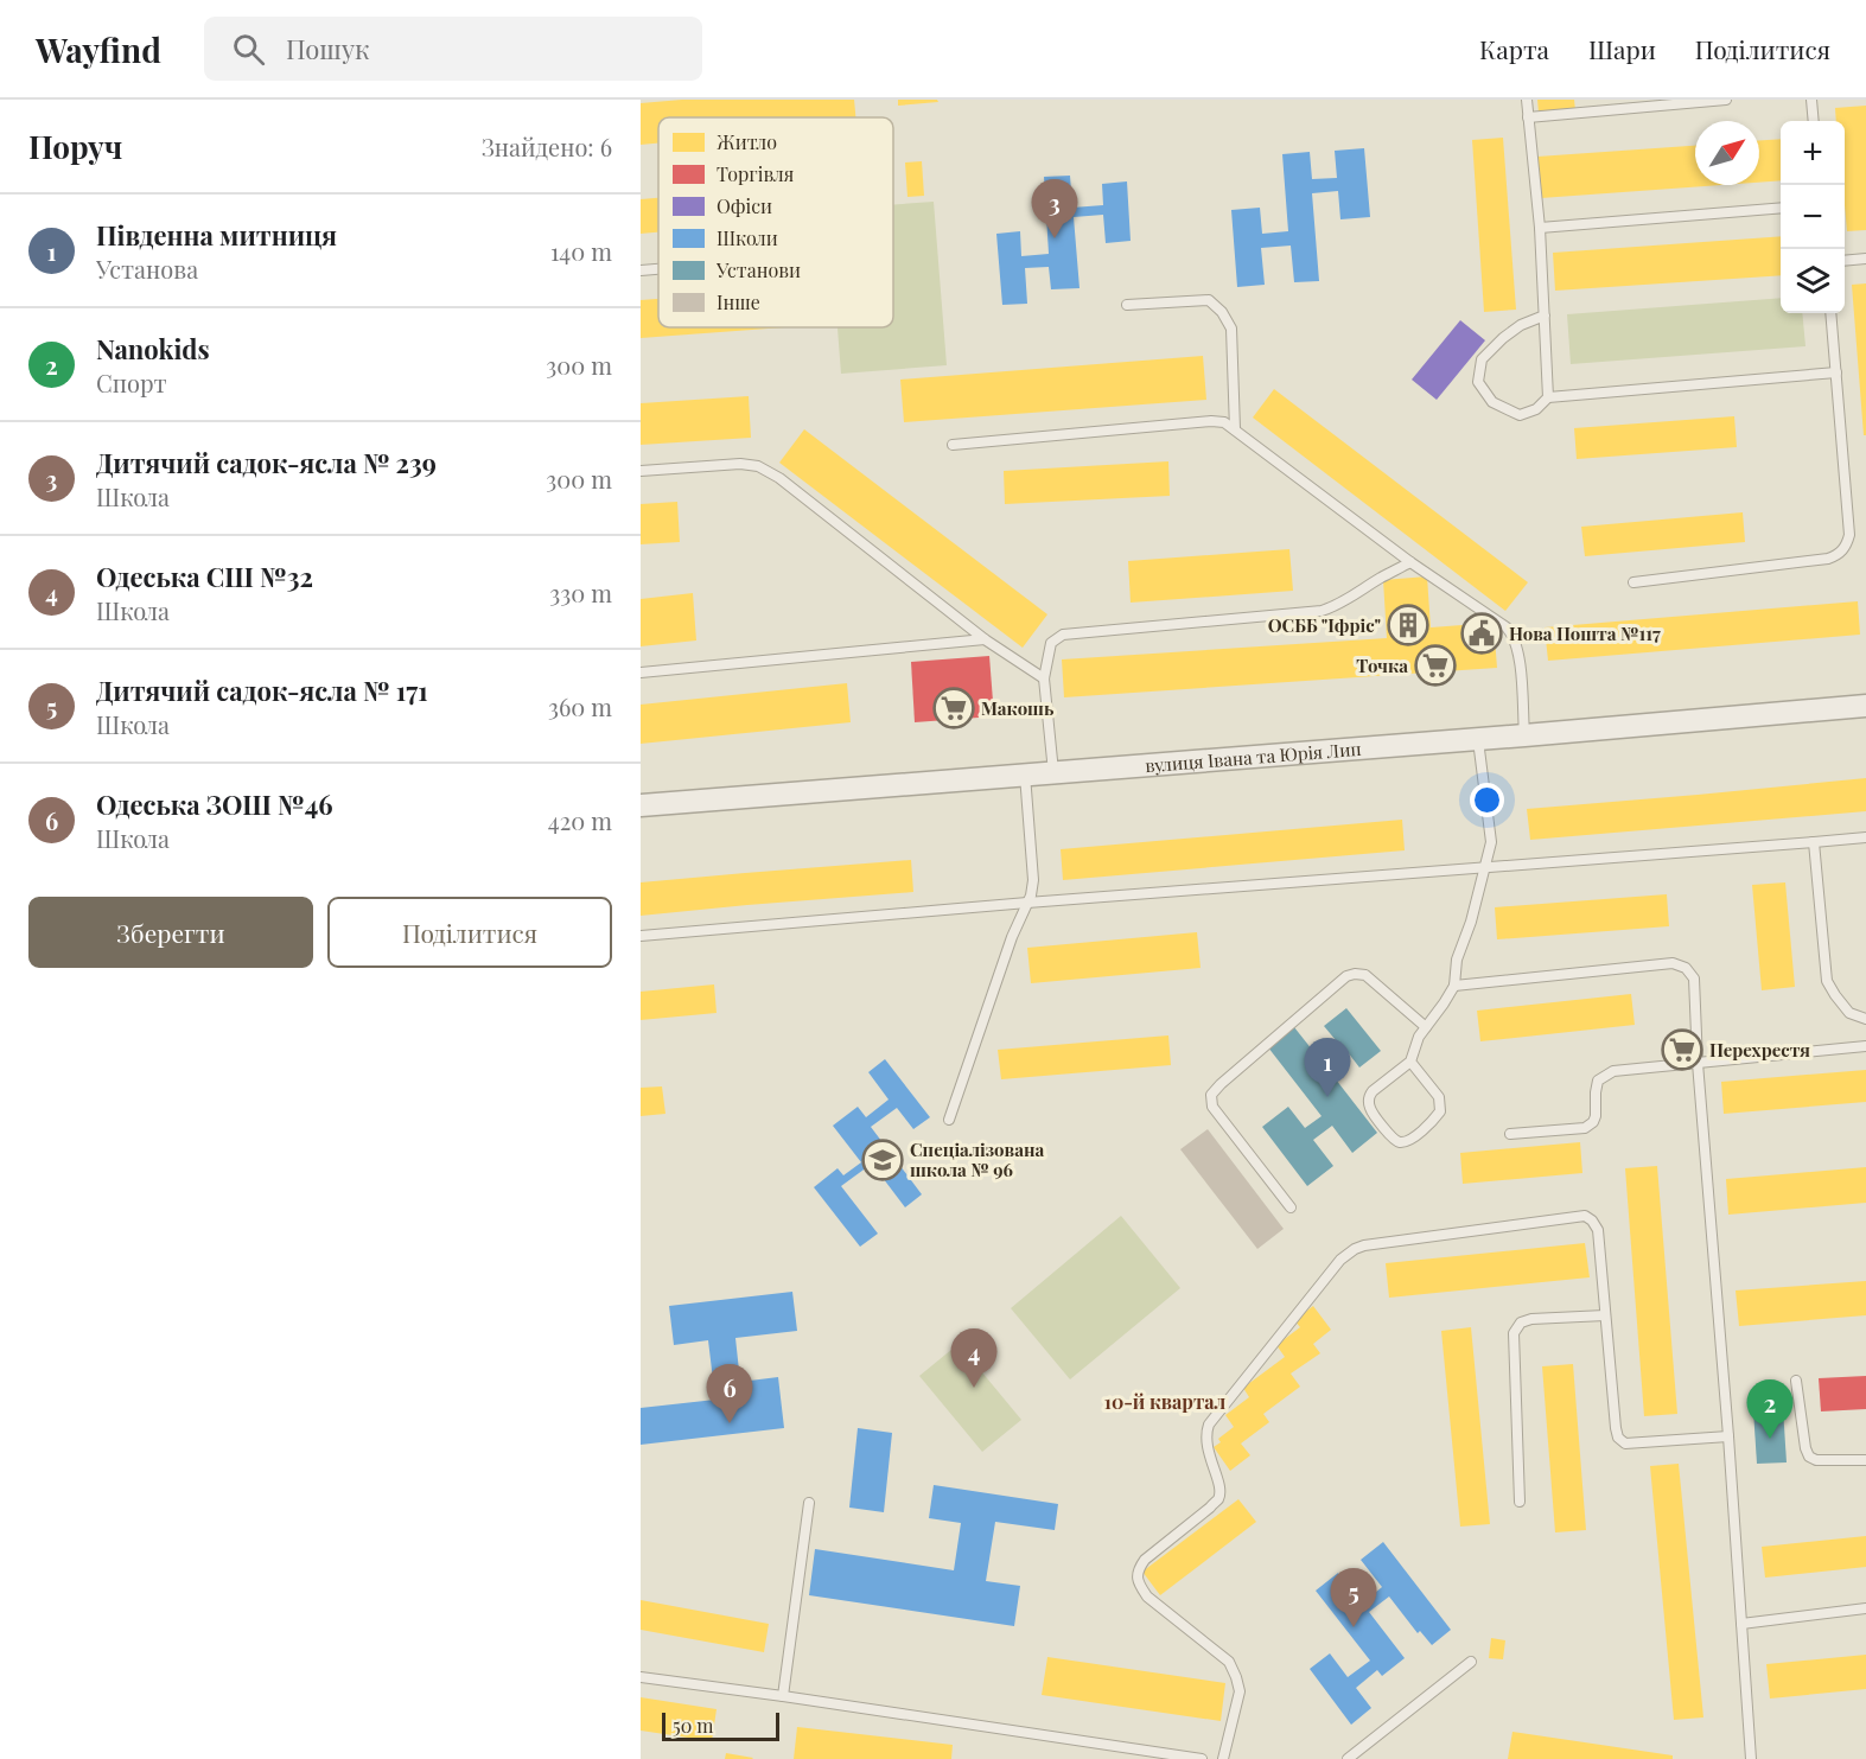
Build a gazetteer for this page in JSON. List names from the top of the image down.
{
  "streets": {
    "street": ["вулиця Івана та Юрія Лип"]
  },
  "districts": ["10-й квартал"],
  "places": {
    "building": ["ОСББ \"Іфріс\""],
    "public building": ["Нова Пошта №117"],
    "supermarket": ["Точка", "Макошь", "Перехрестя"],
    "school or university": ["Спеціалізована школа № 96"]
  },
  "legend": [
    "Житло",
    "Торгівля",
    "Офіси",
    "Школи",
    "Установи",
    "Інше"
  ],
  "scale_bar": "50 m",
  "north": "top right",
  "page": {
    "header": "Wayfind",
    "search": "Пошук",
    "nav": ["Карта", "Шари", "Поділитися"],
    "heading": ["Поруч", "Знайдено: 6"],
    "map_buttons": ["+", "−"],
    "pins": [
      "3",
      "1",
      "4",
      "6",
      "2",
      "5"
    ],
    "list": [
      {
        "mark": "1",
        "name": "Південна митниця",
        "note": "Установа",
        "value": "140 m"
      },
      {
        "mark": "2",
        "name": "Nanokids",
        "note": "Спорт",
        "value": "300 m"
      },
      {
        "mark": "3",
        "name": "Дитячий садок-ясла № 239",
        "note": "Школа",
        "value": "300 m"
      },
      {
        "mark": "4",
        "name": "Одеська СШ №32",
        "note": "Школа",
        "value": "330 m"
      },
      {
        "mark": "5",
        "name": "Дитячий садок-ясла № 171",
        "note": "Школа",
        "value": "360 m"
      },
      {
        "mark": "6",
        "name": "Одеська ЗОШ №46",
        "note": "Школа",
        "value": "420 m"
      }
    ],
    "buttons": ["Зберегти", "Поділитися"],
    "scale": "50 m"
  }
}
